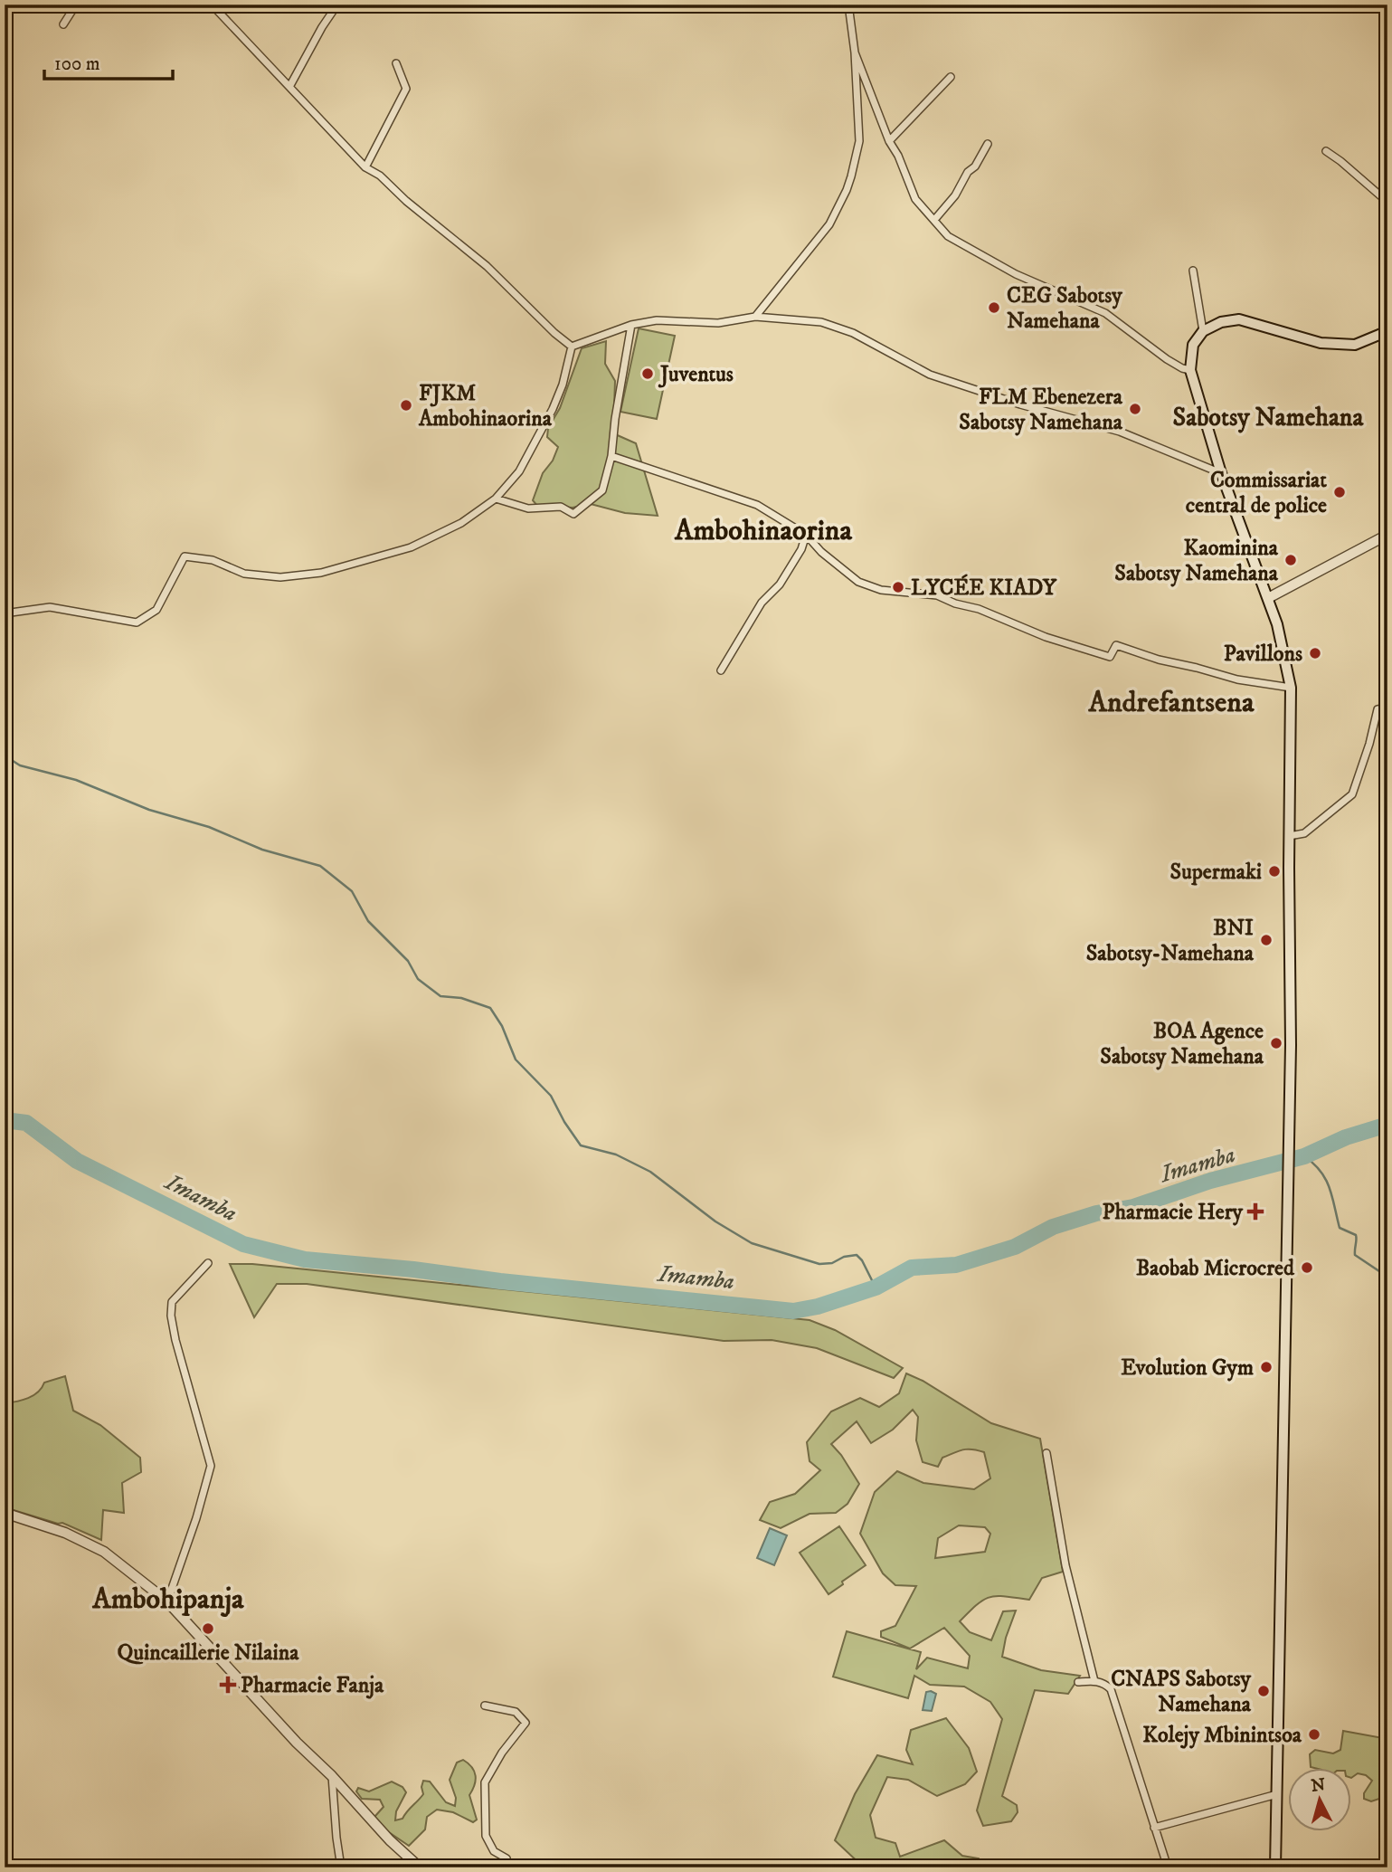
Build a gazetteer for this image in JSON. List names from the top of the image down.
{
  "districts": [
    "Sabotsy Namehana",
    "Ambohinaorina",
    "Andrefantsena",
    "Ambohipanja"
  ],
  "water": ["Imamba"],
  "places": {
    "other": [
      "CEG Sabotsy Namehana",
      "Juventus",
      "FJKM Ambohinaorina",
      "FLM Ebenezera Sabotsy Namehana",
      "Commissariat central de police",
      "Kaominina Sabotsy Namehana",
      "LYCÉE KIADY",
      "Pavillons",
      "Supermaki",
      "BNI Sabotsy-Namehana",
      "BOA Agence Sabotsy Namehana",
      "Baobab Microcred",
      "Evolution Gym",
      "Quincaillerie Nilaina",
      "CNAPS Sabotsy Namehana",
      "Kolejy Mbinintsoa"
    ],
    "health": ["Pharmacie Hery", "Pharmacie Fanja"]
  },
  "scale_bar": "100 m",
  "north": "top"
}
